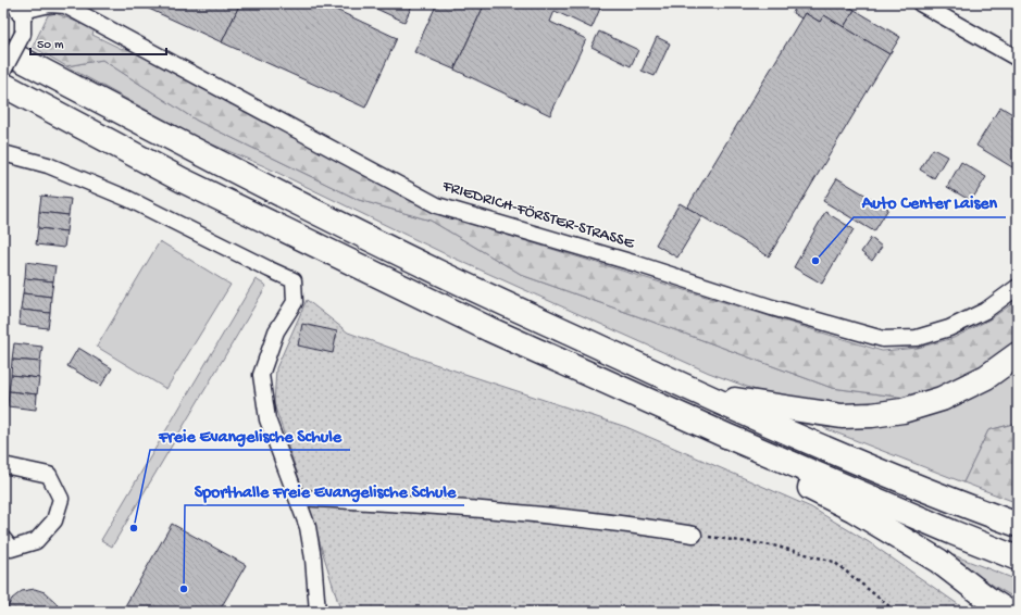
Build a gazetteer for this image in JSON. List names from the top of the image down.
{
  "streets": {
    "street": ["FRIEDRICH-FÖRSTER-STRASSE"]
  },
  "places": ["Auto Center Laisen", "Freie Evangelische Schule", "Sporthalle Freie Evangelische Schule"],
  "scale_bar": "50 m"
}
